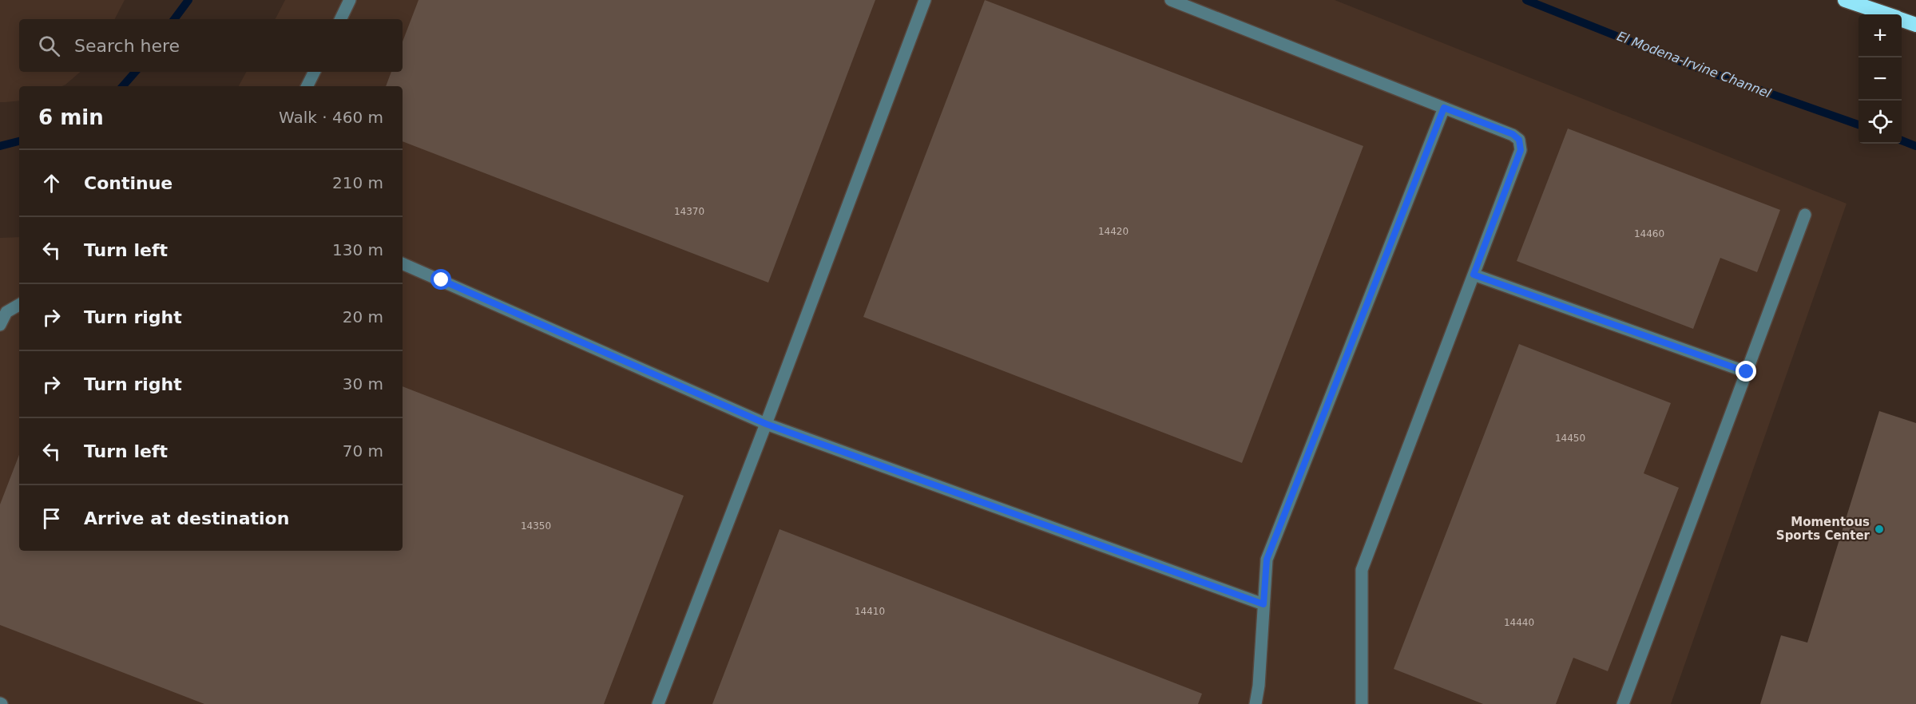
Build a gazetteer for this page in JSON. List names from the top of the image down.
{
  "water": ["El Modena-Irvine Channel"],
  "places": ["Momentous Sports Center"],
  "house_numbers": [
    "14370",
    "14420",
    "14460",
    "14450",
    "14350",
    "14410",
    "14440"
  ],
  "page": {
    "map_buttons": ["+", "−"],
    "search": "Search here",
    "heading": ["6 min", "Walk · 460 m"],
    "list": [
      ["Continue", "210 m"],
      ["Turn left", "130 m"],
      ["Turn right", "20 m"],
      ["Turn right", "30 m"],
      ["Turn left", "70 m"],
      "Arrive at destination"
    ]
  }
}
